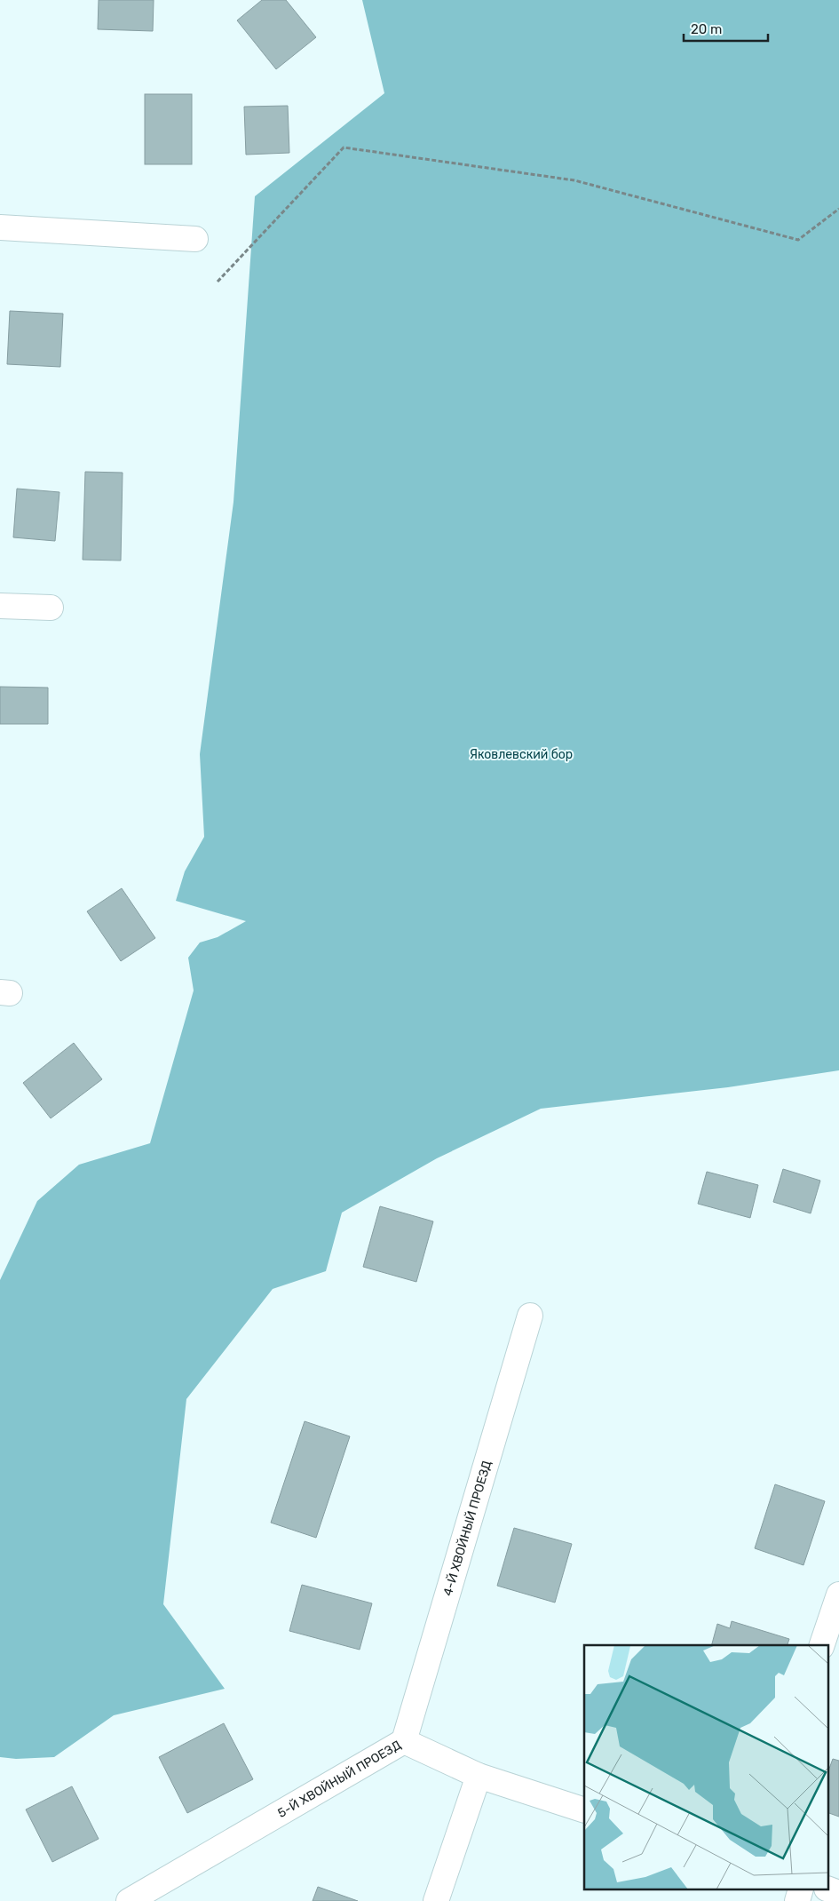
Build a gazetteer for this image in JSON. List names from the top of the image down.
{
  "streets": {
    "street": ["4-Й ХВОЙНЫЙ ПРОЕЗД", "5-Й ХВОЙНЫЙ ПРОЕЗД"]
  },
  "crossings": [
    ["4-Й ХВОЙНЫЙ ПРОЕЗД", "5-Й ХВОЙНЫЙ ПРОЕЗД"]
  ],
  "parks": ["Яковлевский бор"],
  "scale_bar": "20 m"
}
